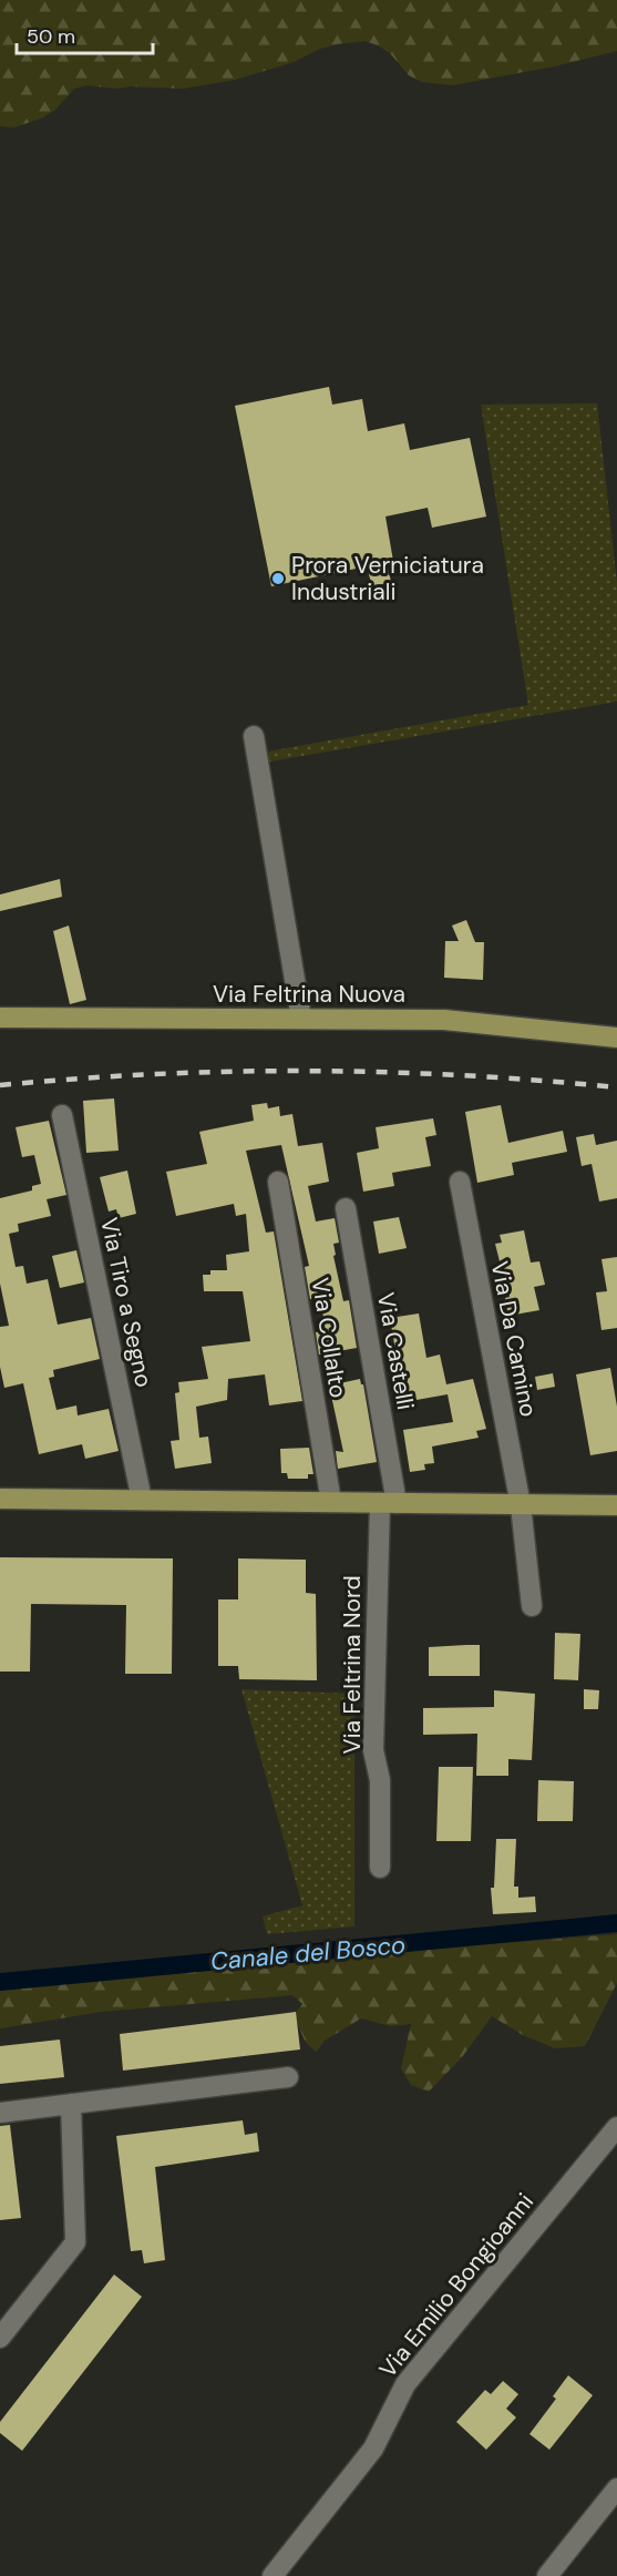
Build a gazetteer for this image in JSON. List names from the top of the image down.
{
  "streets": {
    "main road": ["Via Feltrina Nuova"],
    "street": [
      "Via Tiro a Segno",
      "Via Collalto",
      "Via Da Camino",
      "Via Castelli",
      "Via Feltrina Nord",
      "Via Emilio Bongioanni"
    ]
  },
  "crossings": [
    ["Via Castelli", "Via Feltrina Nord"]
  ],
  "water": ["Canale del Bosco"],
  "places": ["Prora Verniciatura Industriali"],
  "scale_bar": "50 m"
}
